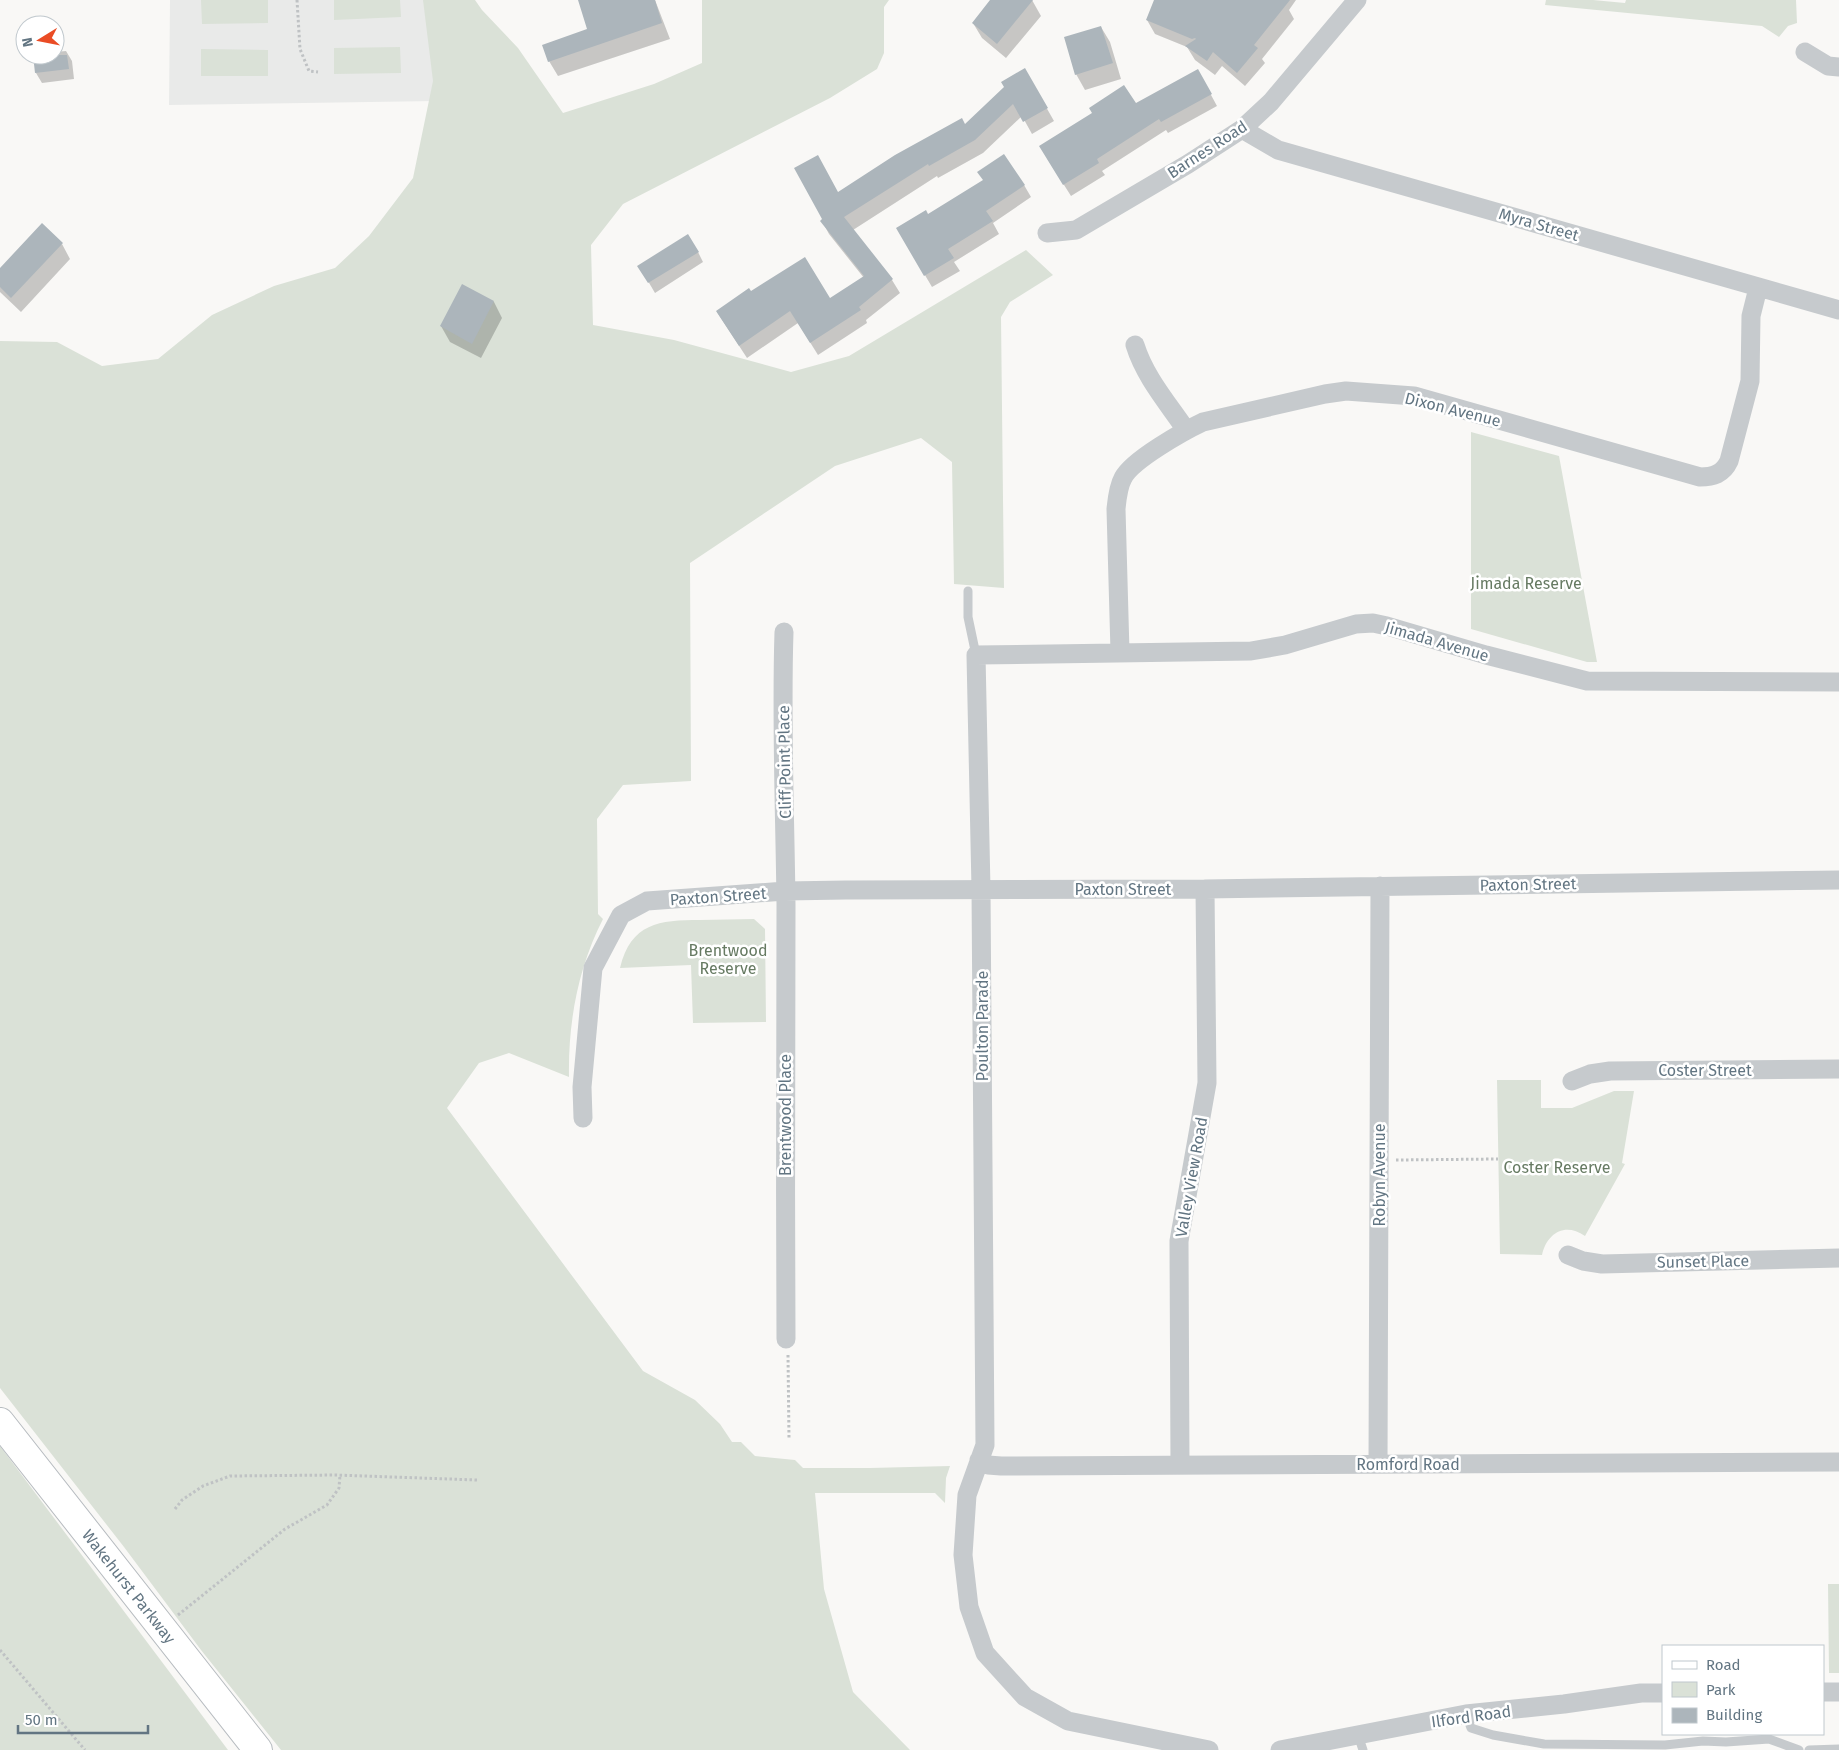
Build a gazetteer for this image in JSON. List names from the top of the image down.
{
  "streets": {
    "main road": ["Wakehurst Parkway"],
    "street": [
      "Barnes Road",
      "Myra Street",
      "Dixon Avenue",
      "Jimada Avenue",
      "Cliff Point Place",
      "Paxton Street",
      "Poulton Parade",
      "Coster Street",
      "Brentwood Place",
      "Robyn Avenue",
      "Valley View Road",
      "Sunset Place",
      "Romford Road",
      "Ilford Road"
    ]
  },
  "crossings": [
    ["Barnes Road", "Myra Street"],
    ["Myra Street", "Dixon Avenue"],
    ["Dixon Avenue", "Jimada Avenue"],
    ["Jimada Avenue", "Poulton Parade"],
    ["Cliff Point Place", "Paxton Street"],
    ["Cliff Point Place", "Brentwood Place"],
    ["Paxton Street", "Poulton Parade"],
    ["Paxton Street", "Brentwood Place"],
    ["Paxton Street", "Robyn Avenue"],
    ["Paxton Street", "Valley View Road"],
    ["Poulton Parade", "Romford Road"],
    ["Robyn Avenue", "Romford Road"],
    ["Valley View Road", "Romford Road"]
  ],
  "parks": ["Jimada Reserve", "Brentwood Reserve", "Coster Reserve"],
  "legend": ["Road", "Park", "Building"],
  "scale_bar": "50 m",
  "north": "left"
}
